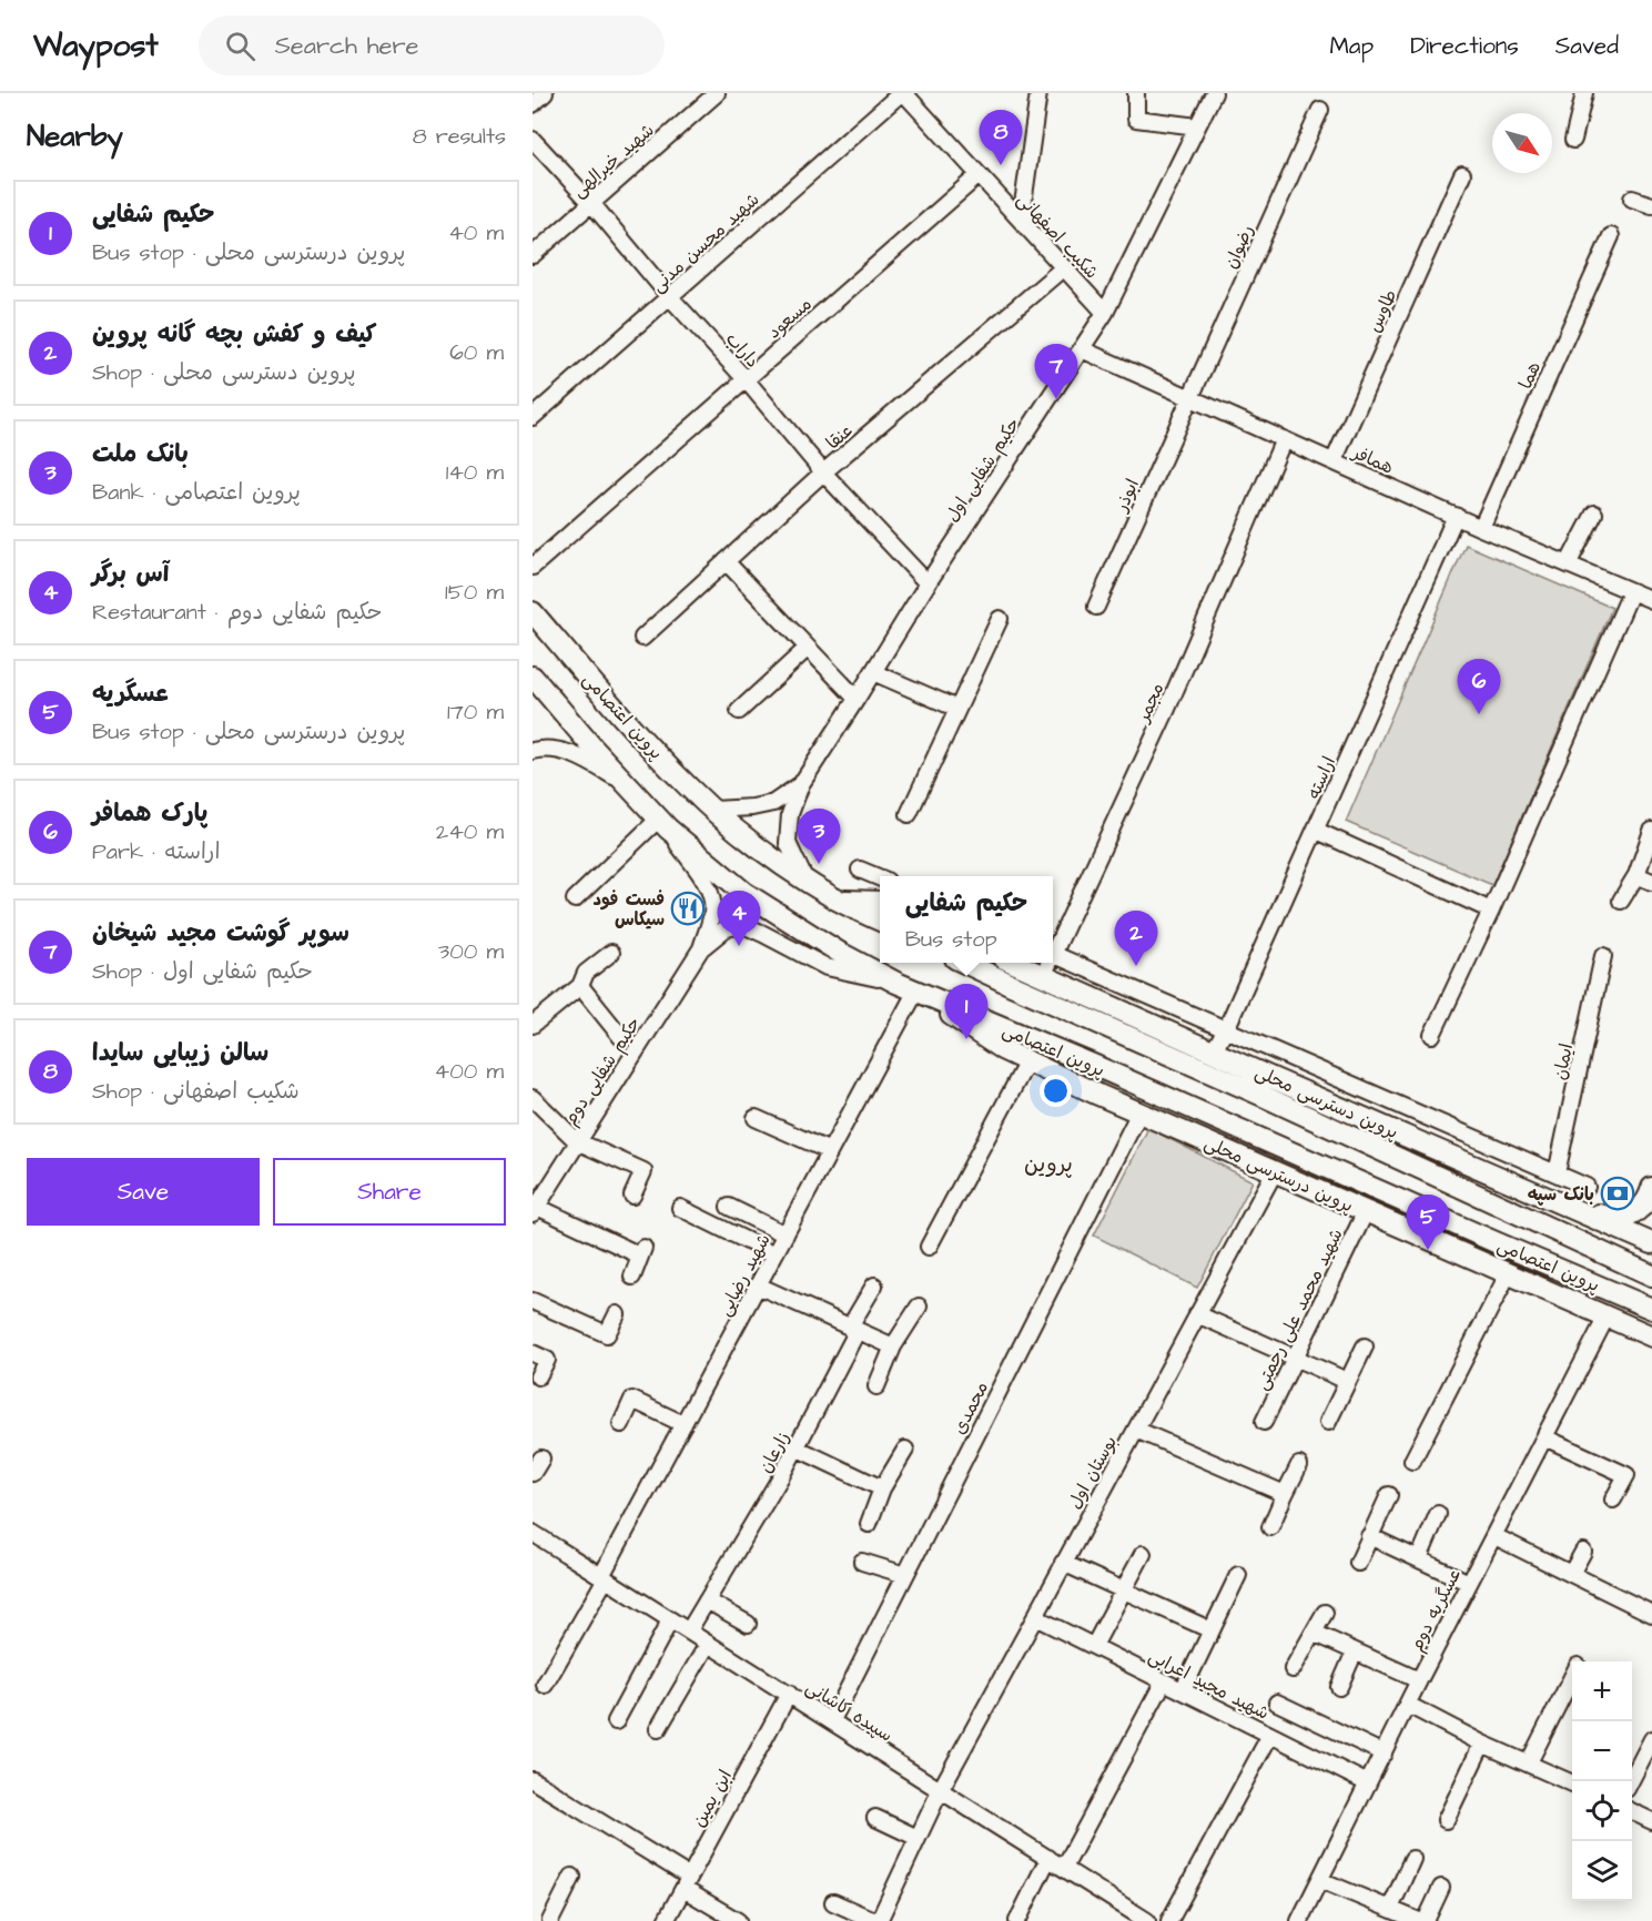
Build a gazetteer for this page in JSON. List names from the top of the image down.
{
  "streets": {
    "main road": ["پروین اعتصامی", "پروین دسترسی محلی", "پروین درسترسی محلی"],
    "street": [
      "شهید خیرالهی",
      "شکیب اصفهانی",
      "شهید محسن مدنی",
      "رضوان",
      "طاوس",
      "مسعود",
      "داراب",
      "هما",
      "عنقا",
      "همافر",
      "حکیم شفایی اول",
      "ابوذر",
      "مجمر",
      "اراسته",
      "ایمان",
      "حکیم شفایی دوم",
      "شهید رضایی",
      "شهید محمد علی رحمتی",
      "محمدی",
      "زارعان",
      "بوستان اول",
      "عسگریه دوم",
      "شهید مجید اعرابی",
      "سپیده کاشانی",
      "ابن یمین"
    ]
  },
  "crossings": [
    ["شهید خیرالهی", "داراب"],
    ["شکیب اصفهانی", "شهید محسن مدنی"],
    ["شکیب اصفهانی", "مسعود"],
    ["شکیب اصفهانی", "عنقا"],
    ["شکیب اصفهانی", "حکیم شفایی اول"],
    ["شهید محسن مدنی", "داراب"],
    ["رضوان", "همافر"],
    ["رضوان", "ابوذر"],
    ["طاوس", "همافر"],
    ["مسعود", "داراب"],
    ["داراب", "عنقا"],
    ["داراب", "حکیم شفایی اول"],
    ["هما", "همافر"],
    ["همافر", "حکیم شفایی اول"],
    ["همافر", "ابوذر"],
    ["همافر", "مجمر"],
    ["همافر", "اراسته"],
    ["مجمر", "پروین دسترسی محلی"],
    ["پروین اعتصامی", "پروین درسترسی محلی"],
    ["پروین اعتصامی", "شهید رضایی"],
    ["اراسته", "پروین دسترسی محلی"],
    ["پروین درسترسی محلی", "شهید رضایی"],
    ["پروین درسترسی محلی", "شهید محمد علی رحمتی"],
    ["پروین درسترسی محلی", "محمدی"],
    ["پروین درسترسی محلی", "بوستان اول"],
    ["پروین درسترسی محلی", "عسگریه دوم"],
    ["شهید رضایی", "سپیده کاشانی"],
    ["محمدی", "سپیده کاشانی"],
    ["زارعان", "سپیده کاشانی"],
    ["بوستان اول", "شهید مجید اعرابی"],
    ["بوستان اول", "سپیده کاشانی"],
    ["عسگریه دوم", "شهید مجید اعرابی"],
    ["سپیده کاشانی", "ابن یمین"]
  ],
  "districts": ["پروین"],
  "places": {
    "restaurant": ["فست فود سیکاس"],
    "bank": ["بانک سپه"]
  },
  "north": "bottom right",
  "page": {
    "header": "Waypost",
    "search": "Search here",
    "nav": ["Map", "Directions", "Saved"],
    "heading": ["Nearby", "8 results"],
    "pins": [
      "8",
      "7",
      "6",
      "3",
      "4",
      "2",
      "1",
      "5"
    ],
    "list": [
      {
        "mark": "1",
        "name": "حکیم شفایی",
        "note": "Bus stop · پروین درسترسی محلی",
        "value": "40 m"
      },
      {
        "mark": "2",
        "name": "کیف و کفش بچه گانه پروین",
        "note": "Shop · پروین دسترسی محلی",
        "value": "60 m"
      },
      {
        "mark": "3",
        "name": "بانک ملت",
        "note": "Bank · پروین اعتصامی",
        "value": "140 m"
      },
      {
        "mark": "4",
        "name": "آس برگر",
        "note": "Restaurant · حکیم شفایی دوم",
        "value": "150 m"
      },
      {
        "mark": "5",
        "name": "عسگریه",
        "note": "Bus stop · پروین درسترسی محلی",
        "value": "170 m"
      },
      {
        "mark": "6",
        "name": "پارک همافر",
        "note": "Park · اراسته",
        "value": "240 m"
      },
      {
        "mark": "7",
        "name": "سوپر گوشت مجید شیخان",
        "note": "Shop · حکیم شفایی اول",
        "value": "300 m"
      },
      {
        "mark": "8",
        "name": "سالن زیبایی سایدا",
        "note": "Shop · شکیب اصفهانی",
        "value": "400 m"
      }
    ],
    "popup": ["حکیم شفایی", "Bus stop"],
    "buttons": ["Save", "Share"],
    "map_buttons": ["+", "−"]
  }
}
